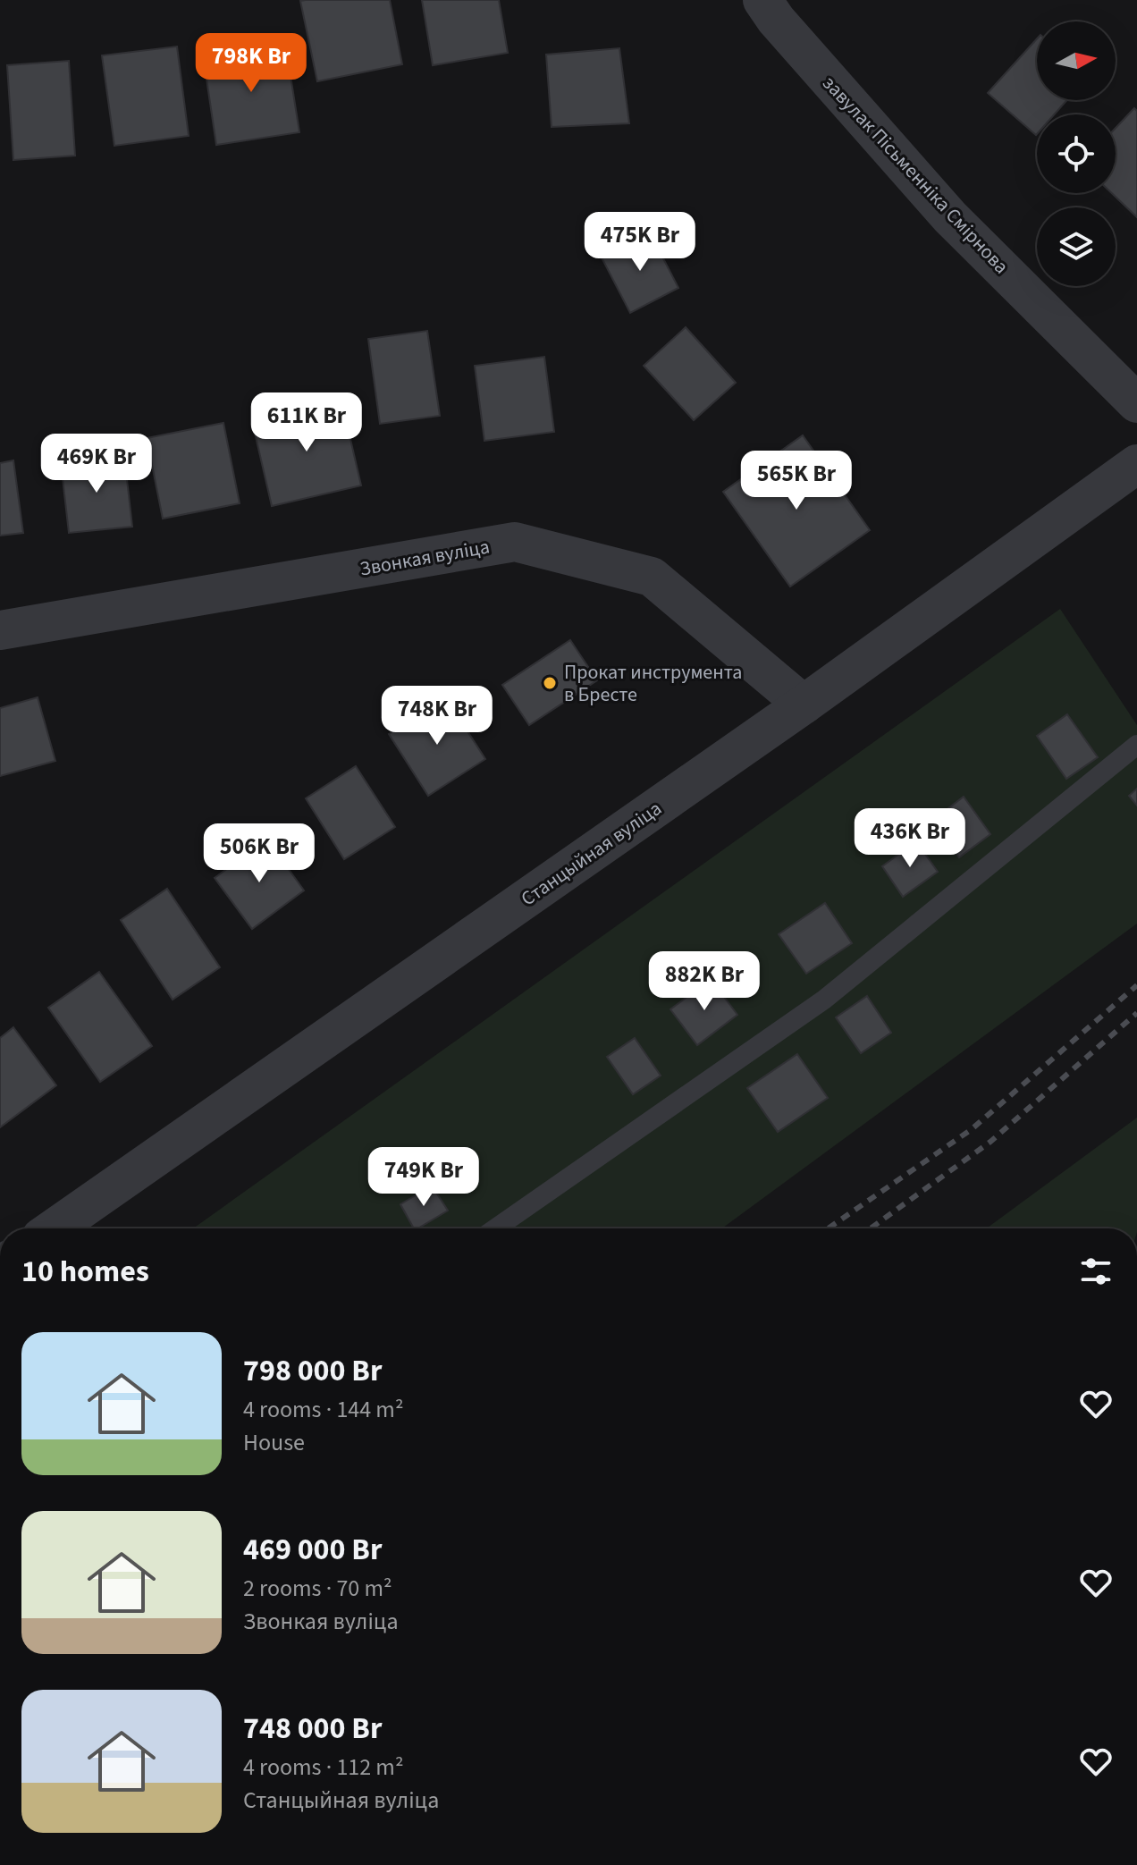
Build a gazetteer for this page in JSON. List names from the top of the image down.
{
  "streets": {
    "street": ["завулак Пісьменніка Смірнова", "Звонкая вуліца", "Станцыйная вуліца"]
  },
  "crossings": [
    ["Звонкая вуліца", "Станцыйная вуліца"]
  ],
  "places": ["Прокат инструмента в Бресте"],
  "north": "right",
  "page": {
    "price": [
      "798K Br",
      "475K Br",
      "611K Br",
      "469K Br",
      "565K Br",
      "748K Br",
      "436K Br",
      "506K Br",
      "882K Br",
      "749K Br"
    ],
    "heading": "10 homes",
    "list": [
      {
        "name": "798 000 Br",
        "note": "4 rooms · 144 m² · House"
      },
      {
        "name": "469 000 Br",
        "note": "2 rooms · 70 m² · Звонкая вуліца"
      },
      {
        "name": "748 000 Br",
        "note": "4 rooms · 112 m² · Станцыйная вуліца"
      }
    ]
  }
}
